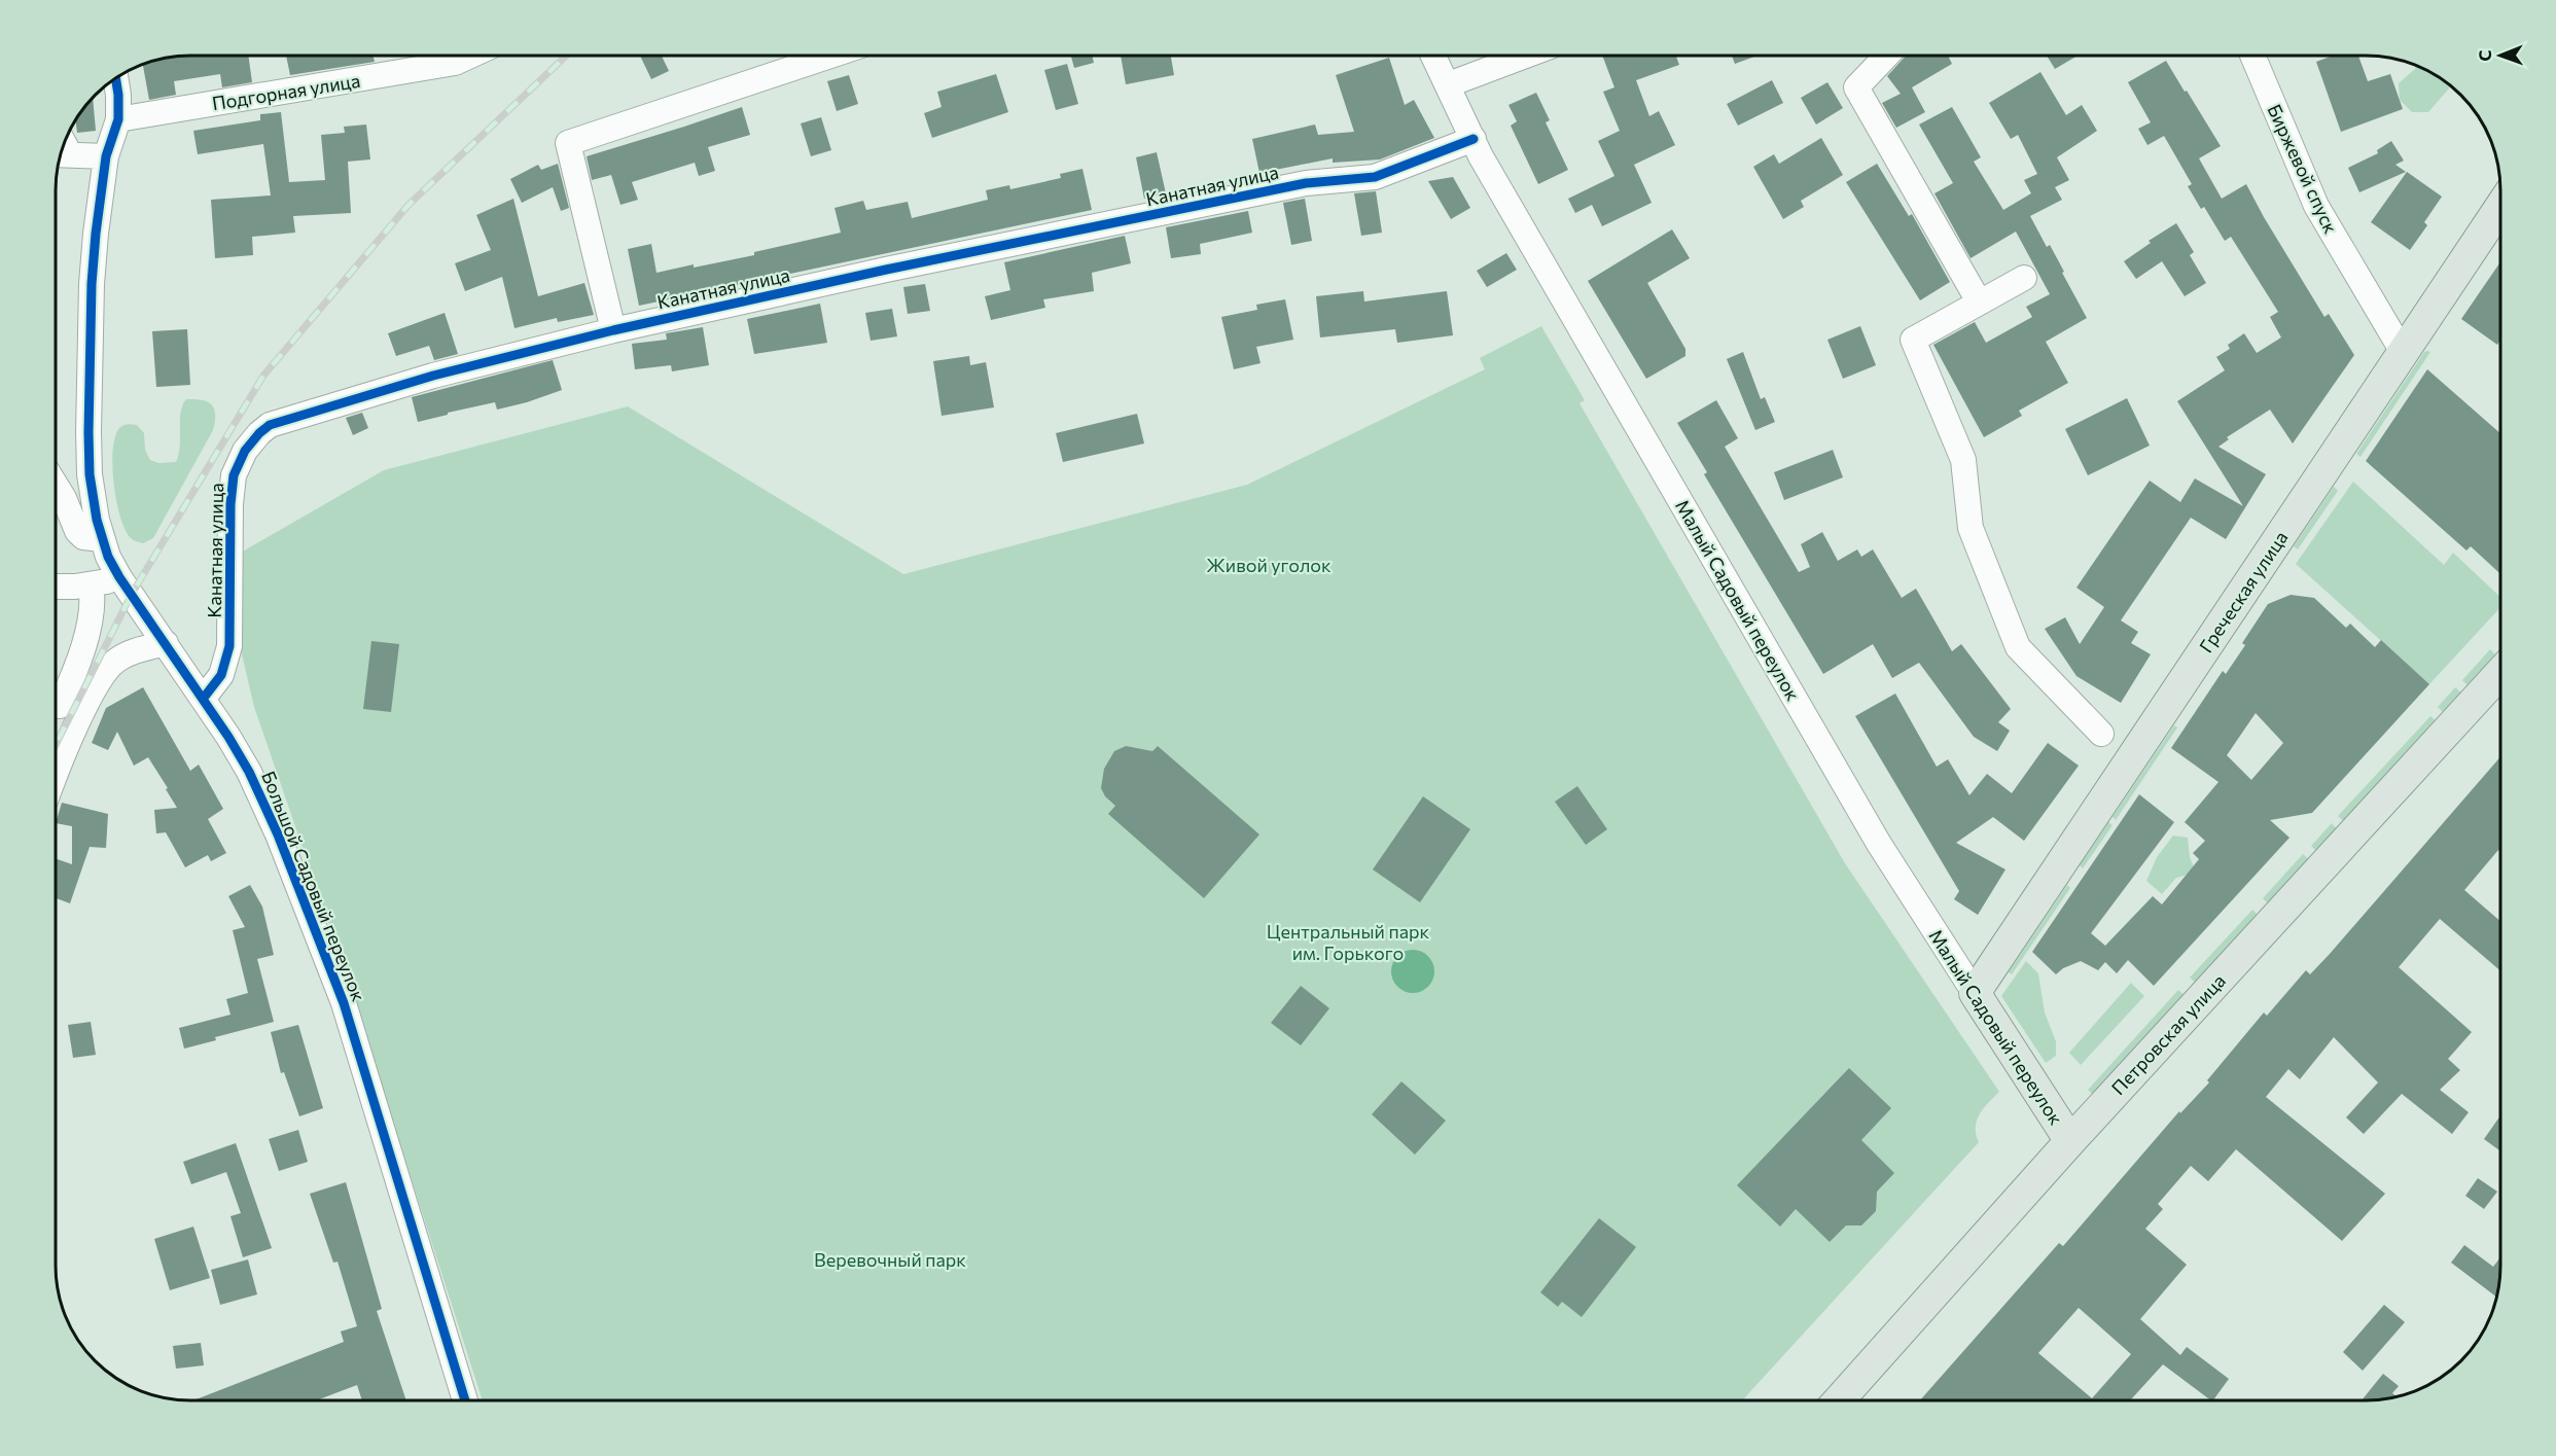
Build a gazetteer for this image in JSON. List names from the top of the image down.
{
  "streets": {
    "main road": ["Греческая улица", "Малый Садовый переулок", "Петровская улица"],
    "street": [
      "Подгорная улица",
      "Биржевой спуск",
      "Канатная улица",
      "Большой Садовый переулок"
    ]
  },
  "crossings": [
    ["Подгорная улица", "Большой Садовый переулок"],
    ["Биржевой спуск", "Греческая улица"],
    ["Канатная улица", "Малый Садовый переулок"],
    ["Канатная улица", "Большой Садовый переулок"],
    ["Греческая улица", "Малый Садовый переулок"],
    ["Малый Садовый переулок", "Петровская улица"]
  ],
  "parks": ["Живой уголок", "Центральный парк им. Горького", "Веревочный парк"],
  "north": "left"
}
